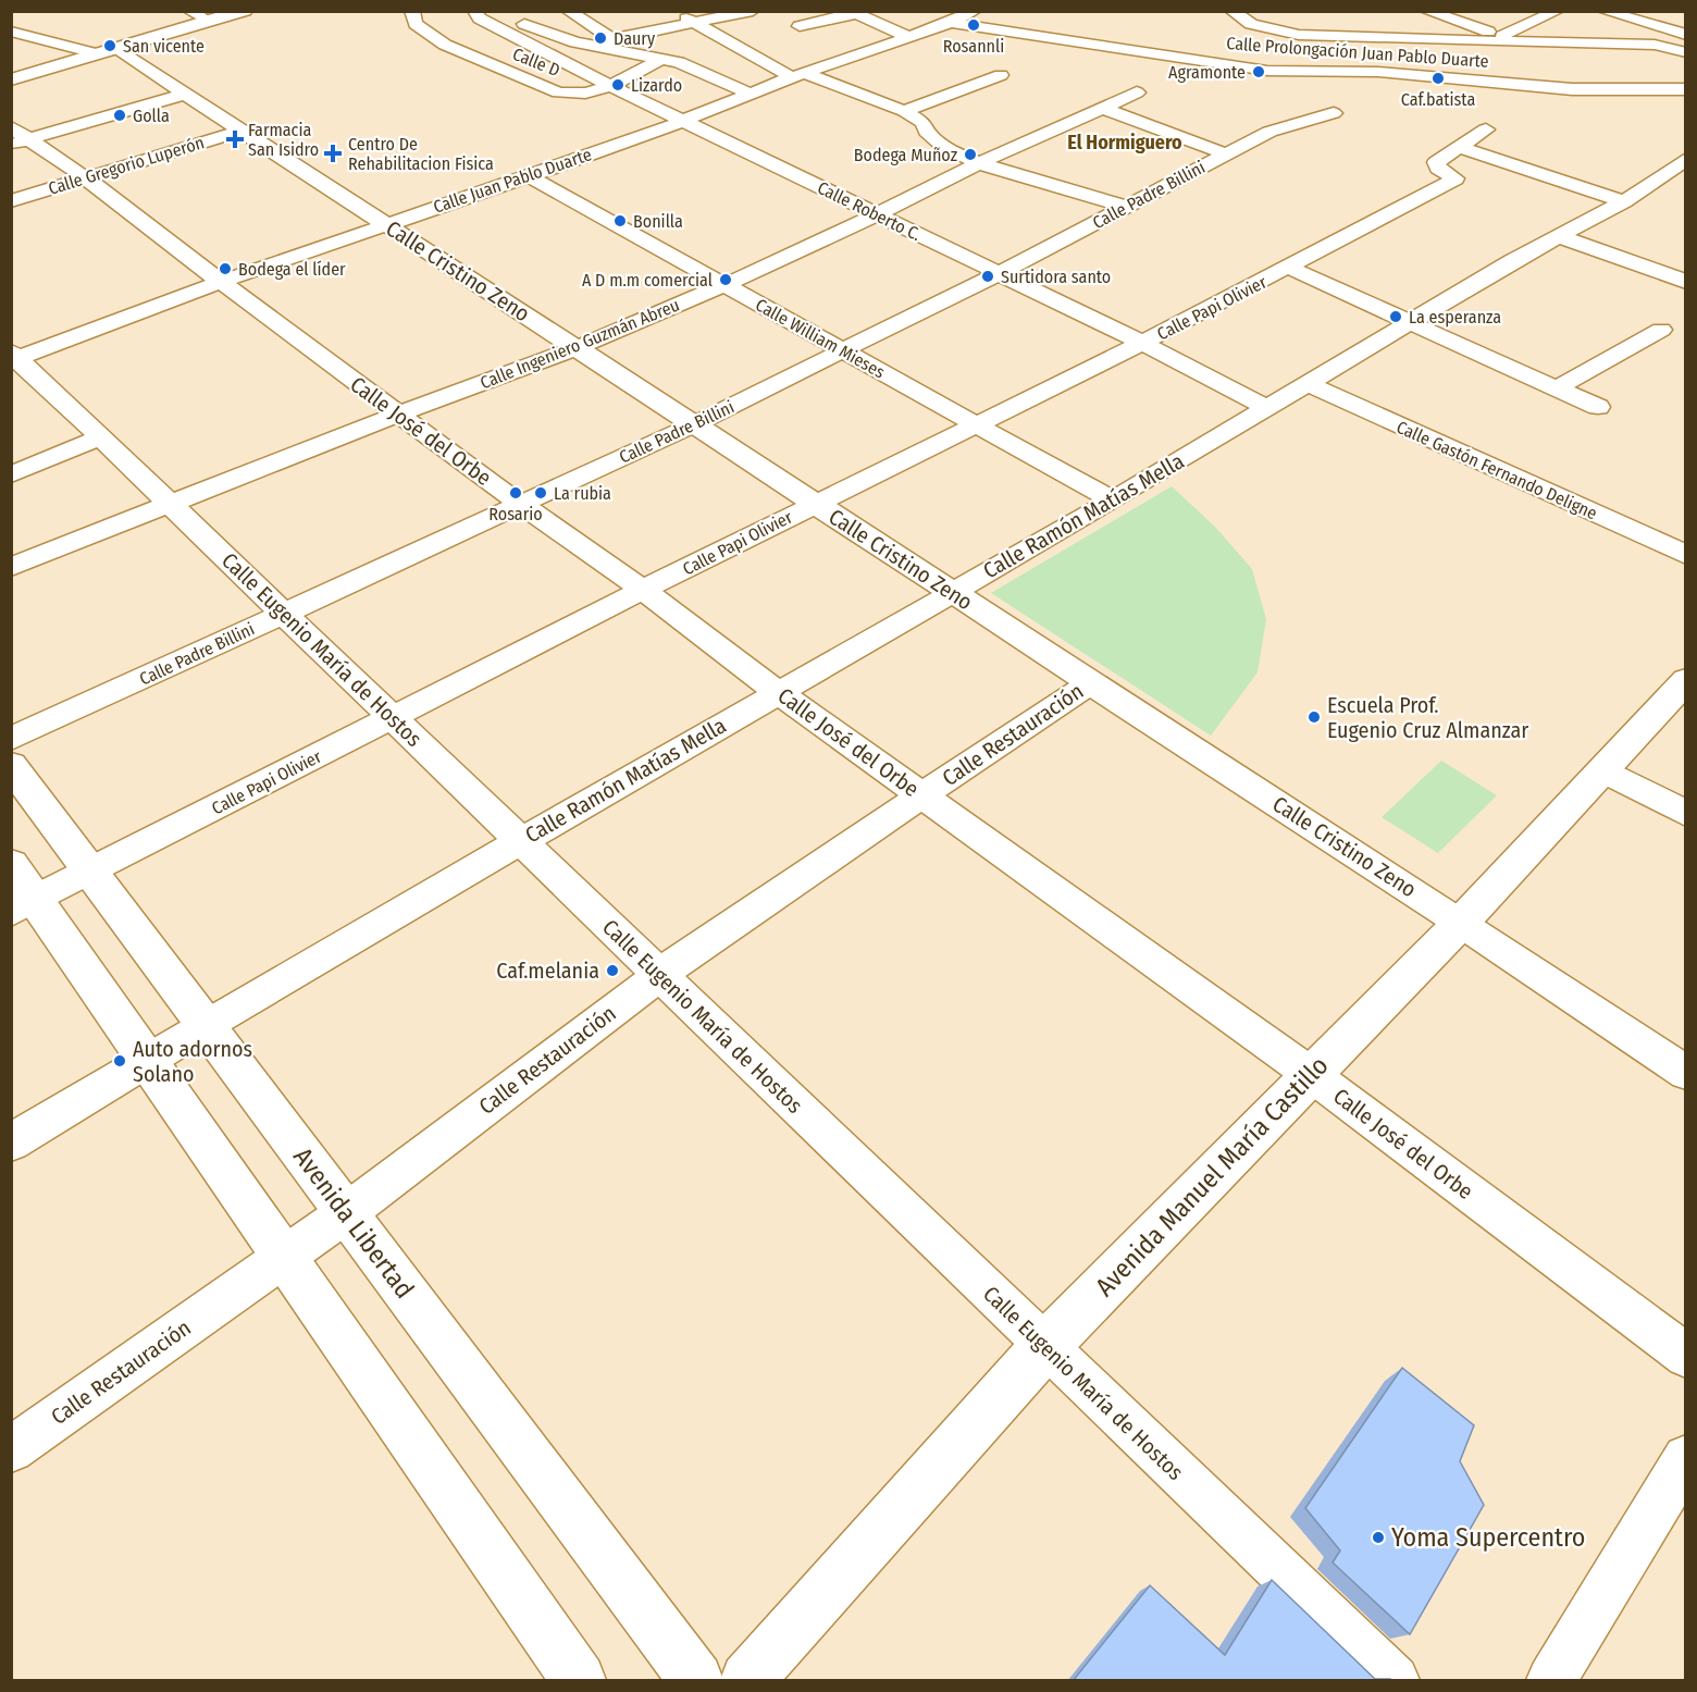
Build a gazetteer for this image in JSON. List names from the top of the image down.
{
  "streets": {
    "main road": ["Avenida Manuel María Castillo", "Avenida Libertad"],
    "street": [
      "Calle Prolongación Juan Pablo Duarte",
      "Calle D",
      "Calle Gregorio Luperón",
      "Calle Juan Pablo Duarte",
      "Calle Padre Billini",
      "Calle Roberto C.",
      "Calle Cristino Zeno",
      "Calle Papi Olivier",
      "Calle William Mieses",
      "Calle Ingeniero Guzmán Abreu",
      "Calle José del Orbe",
      "Calle Gastón Fernando Deligne",
      "Calle Ramón Matías Mella",
      "Calle Eugenio María de Hostos",
      "Calle Restauración"
    ]
  },
  "crossings": [
    ["Calle Prolongación Juan Pablo Duarte", "Calle Juan Pablo Duarte"],
    ["Calle D", "Calle Roberto C."],
    ["Calle Gregorio Luperón", "Calle Cristino Zeno"],
    ["Calle Gregorio Luperón", "Calle José del Orbe"],
    ["Calle Juan Pablo Duarte", "Calle Roberto C."],
    ["Calle Juan Pablo Duarte", "Calle Cristino Zeno"],
    ["Calle Juan Pablo Duarte", "Calle William Mieses"],
    ["Calle Juan Pablo Duarte", "Calle José del Orbe"],
    ["Calle Juan Pablo Duarte", "Calle Eugenio María de Hostos"],
    ["Calle Padre Billini", "Calle Roberto C."],
    ["Calle Padre Billini", "Calle Cristino Zeno"],
    ["Calle Padre Billini", "Calle William Mieses"],
    ["Calle Padre Billini", "Calle José del Orbe"],
    ["Calle Padre Billini", "Calle Eugenio María de Hostos"],
    ["Calle Roberto C.", "Calle Papi Olivier"],
    ["Calle Roberto C.", "Calle Ingeniero Guzmán Abreu"],
    ["Calle Roberto C.", "Calle Ramón Matías Mella"],
    ["Calle Cristino Zeno", "Calle Papi Olivier"],
    ["Calle Cristino Zeno", "Calle Ingeniero Guzmán Abreu"],
    ["Calle Cristino Zeno", "Calle Ramón Matías Mella"],
    ["Calle Cristino Zeno", "Calle Restauración"],
    ["Calle Cristino Zeno", "Avenida Manuel María Castillo"],
    ["Calle Papi Olivier", "Calle William Mieses"],
    ["Calle Papi Olivier", "Calle José del Orbe"],
    ["Calle Papi Olivier", "Calle Eugenio María de Hostos"],
    ["Calle Papi Olivier", "Avenida Libertad"],
    ["Calle William Mieses", "Calle Ingeniero Guzmán Abreu"],
    ["Calle William Mieses", "Calle Ramón Matías Mella"],
    ["Calle Ingeniero Guzmán Abreu", "Calle José del Orbe"],
    ["Calle Ingeniero Guzmán Abreu", "Calle Eugenio María de Hostos"],
    ["Calle José del Orbe", "Calle Ramón Matías Mella"],
    ["Calle José del Orbe", "Calle Restauración"],
    ["Calle José del Orbe", "Avenida Manuel María Castillo"],
    ["Calle Gastón Fernando Deligne", "Calle Ramón Matías Mella"],
    ["Calle Ramón Matías Mella", "Calle Eugenio María de Hostos"],
    ["Calle Ramón Matías Mella", "Avenida Libertad"],
    ["Calle Eugenio María de Hostos", "Calle Restauración"],
    ["Calle Eugenio María de Hostos", "Avenida Manuel María Castillo"],
    ["Calle Restauración", "Avenida Libertad"]
  ],
  "districts": ["El Hormiguero"],
  "places": {
    "other": [
      "Rosannli",
      "Daury",
      "San vicente",
      "Agramonte",
      "Caf.batista",
      "Lizardo",
      "Golla",
      "Bodega Muñoz",
      "Bonilla",
      "Bodega el líder",
      "Surtidora santo",
      "A D m.m comercial",
      "La esperanza",
      "Rosario",
      "La rubia",
      "Escuela Prof. Eugenio Cruz Almanzar",
      "Caf.melania",
      "Auto adornos Solano",
      "Yoma Supercentro"
    ],
    "health": ["Farmacia San Isidro", "Centro De Rehabilitacion Fisica"]
  }
}
